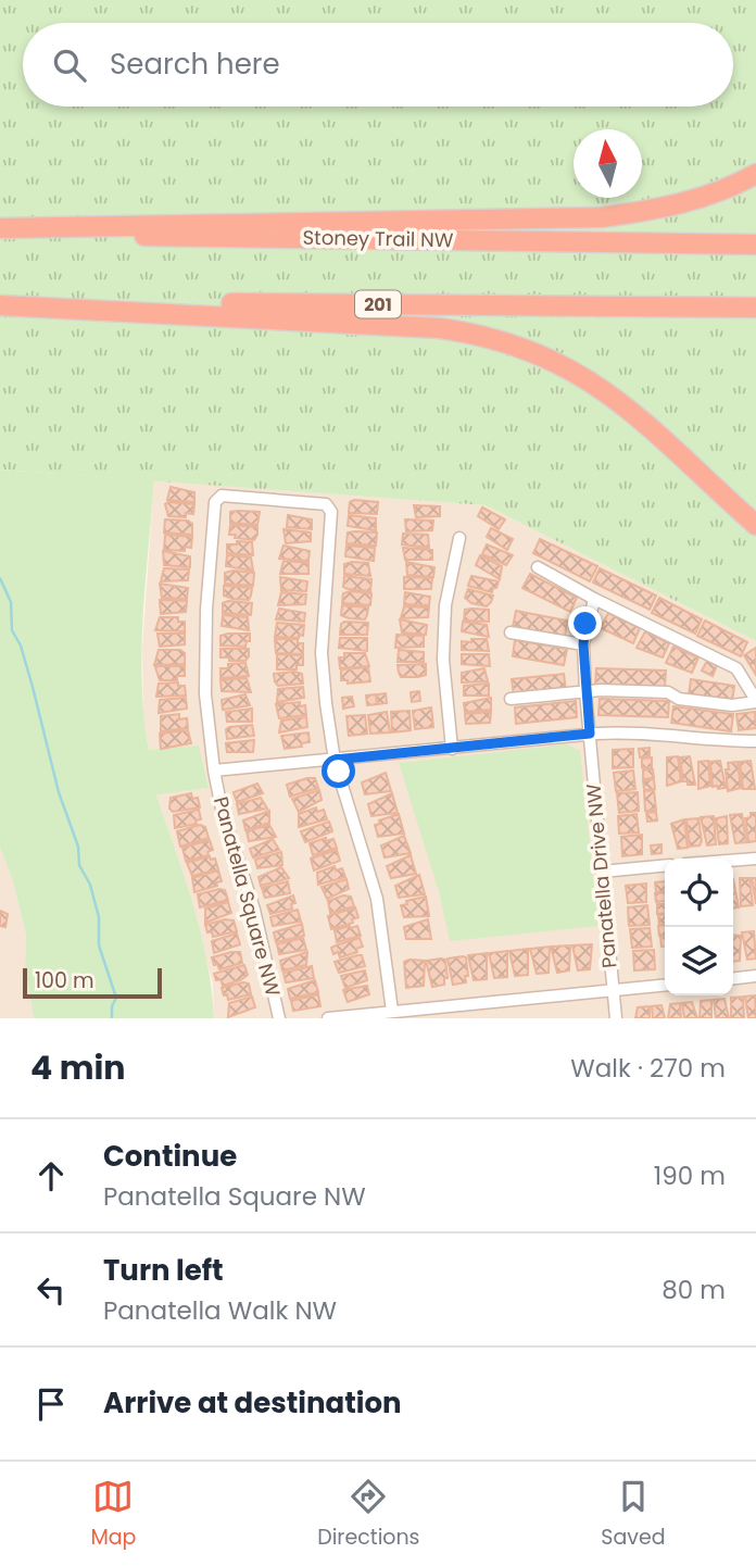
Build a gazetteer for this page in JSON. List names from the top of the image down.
{
  "streets": {
    "highway": ["Stoney Trail NW", "201"],
    "street": ["Panatella Drive NW", "Panatella Square NW"]
  },
  "crossings": [
    ["Panatella Drive NW", "Panatella Square NW"]
  ],
  "scale_bar": "100 m",
  "north": "top",
  "page": {
    "search": "Search here",
    "scale": "100 m",
    "heading": ["4 min", "Walk · 270 m"],
    "list": [
      ["Continue", "Panatella Square NW", "190 m"],
      ["Turn left", "Panatella Walk NW", "80 m"],
      "Arrive at destination"
    ],
    "nav": ["Map", "Directions", "Saved"]
  }
}
